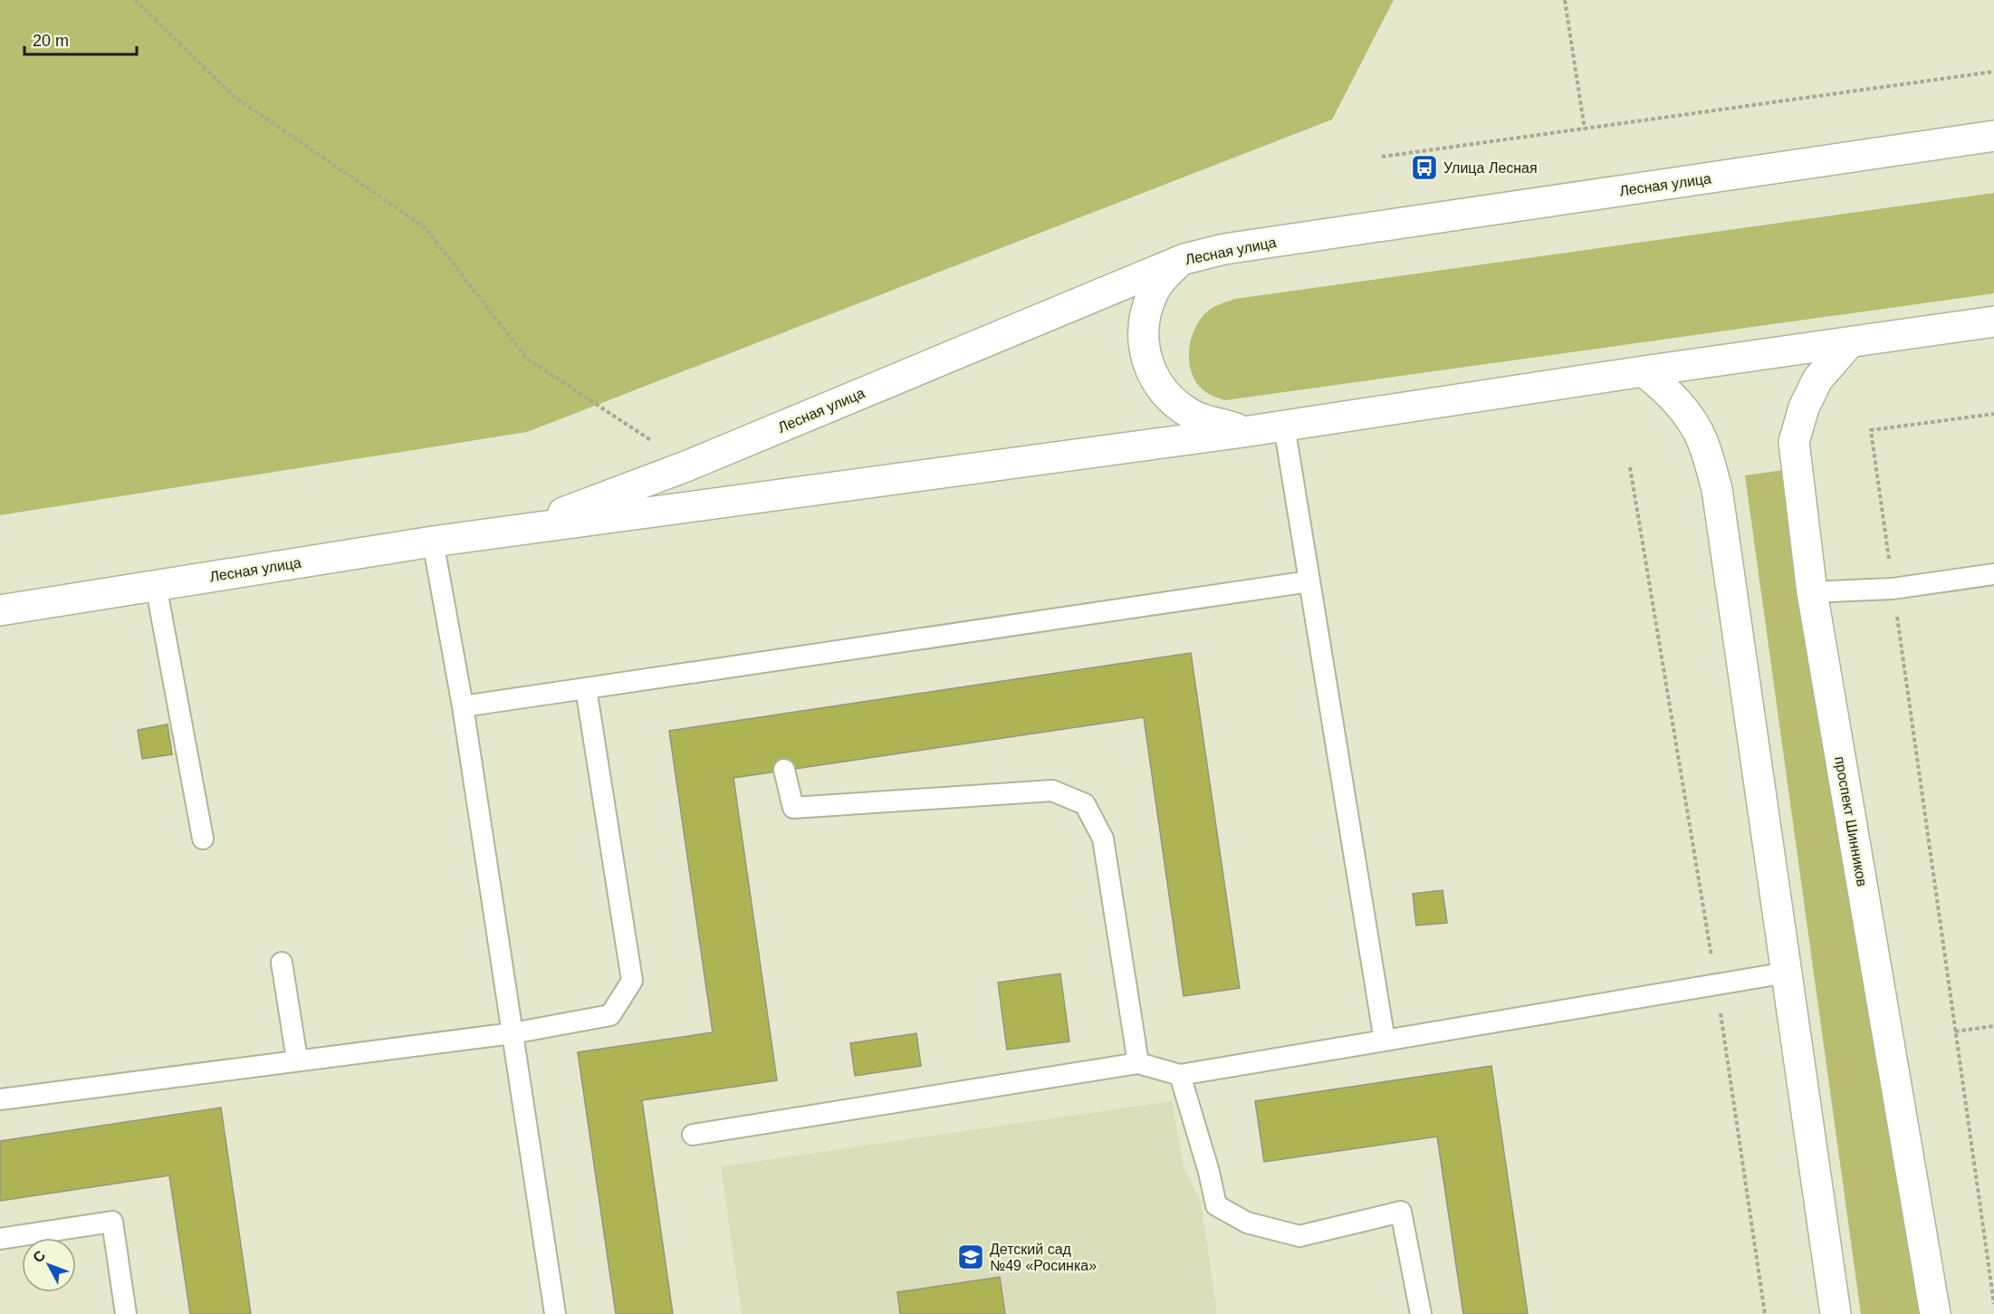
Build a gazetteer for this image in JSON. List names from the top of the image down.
{
  "streets": {
    "main road": ["Лесная улица", "проспект Шинников"]
  },
  "crossings": [
    ["Лесная улица", "проспект Шинников"]
  ],
  "places": {
    "bus stop": ["Улица Лесная"],
    "school or university": ["Детский сад №49 «Росинка»"]
  },
  "scale_bar": "20 m",
  "north": "top left"
}
